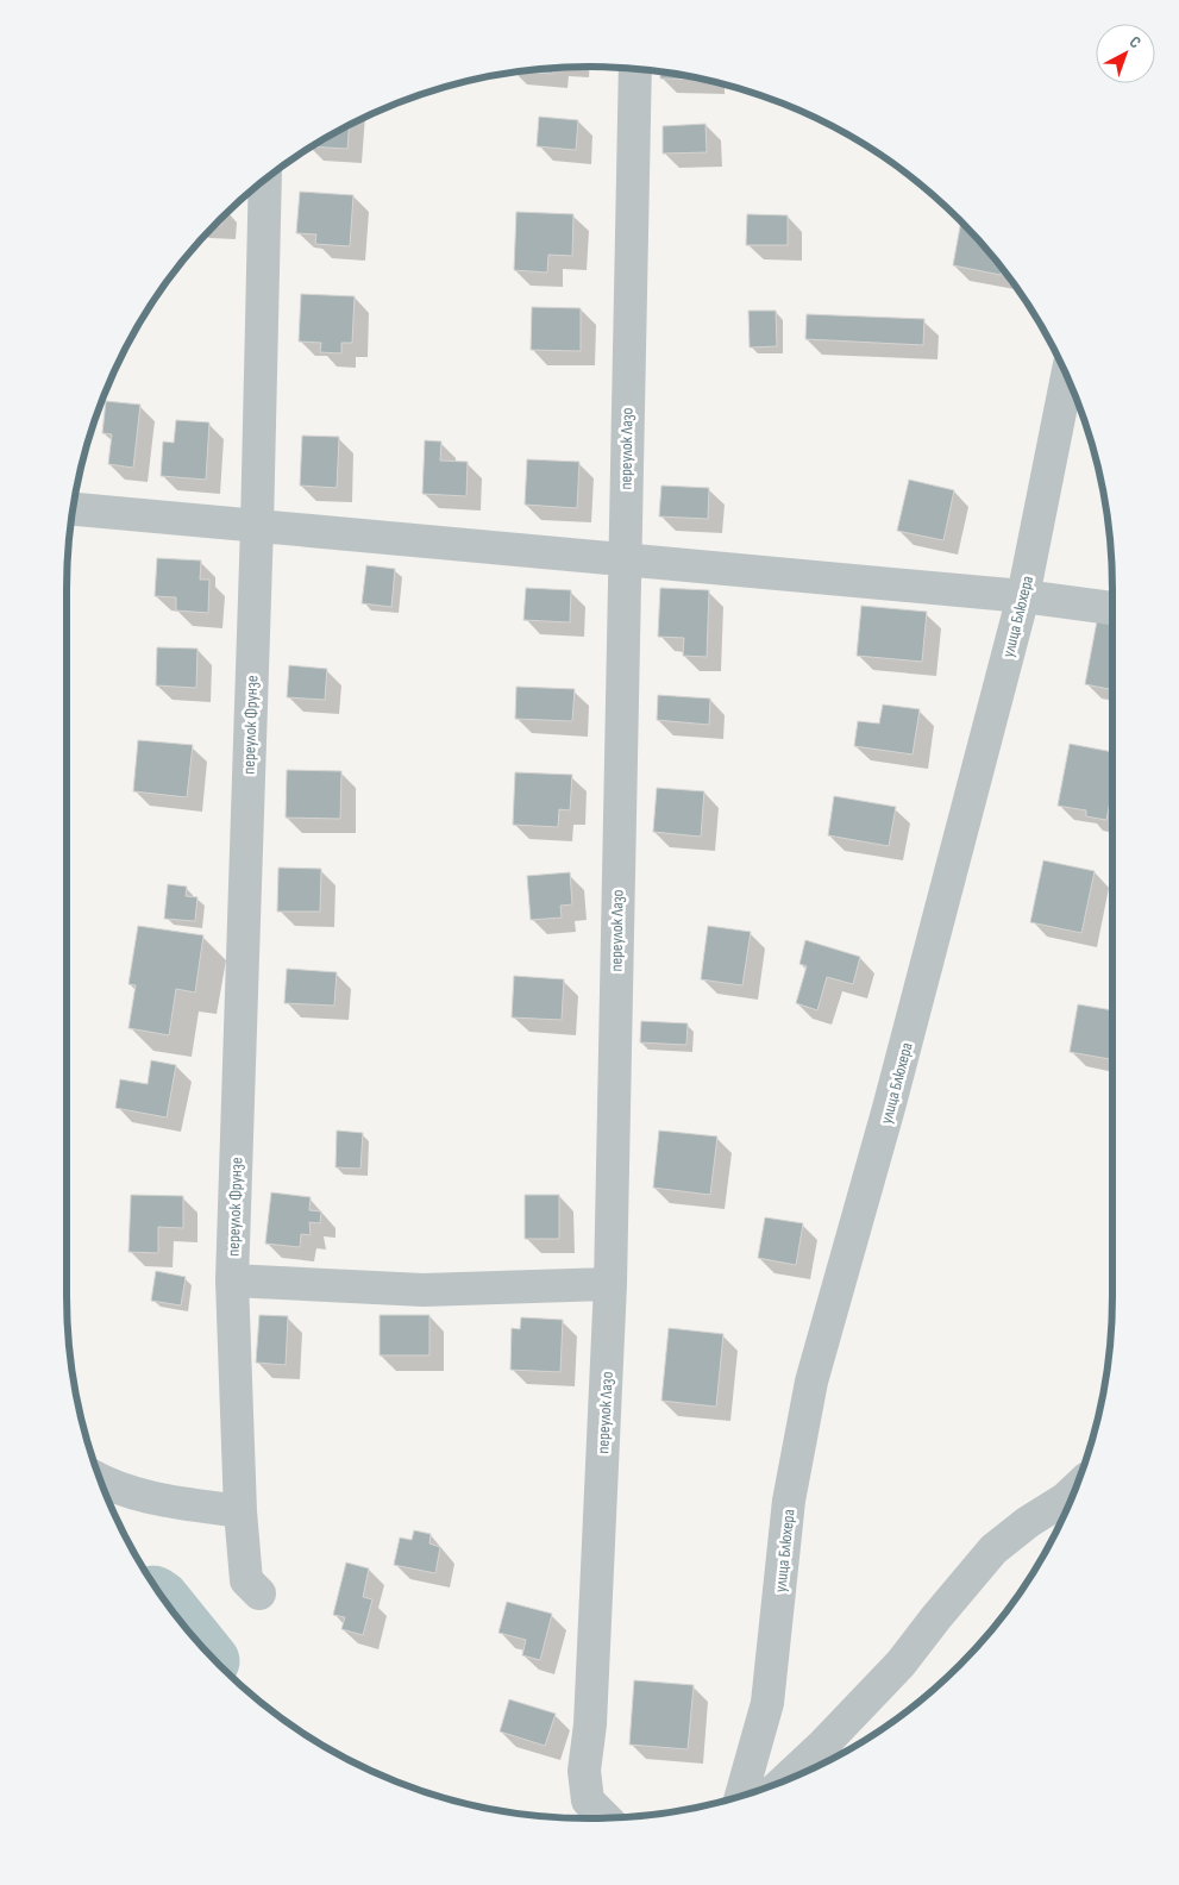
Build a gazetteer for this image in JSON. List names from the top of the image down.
{
  "streets": {
    "street": ["переулок Лазо", "улица Блюхера", "переулок Фрунзе"]
  },
  "crossings": [
    ["переулок Лазо", "переулок Фрунзе"]
  ],
  "north": "top right"
}
